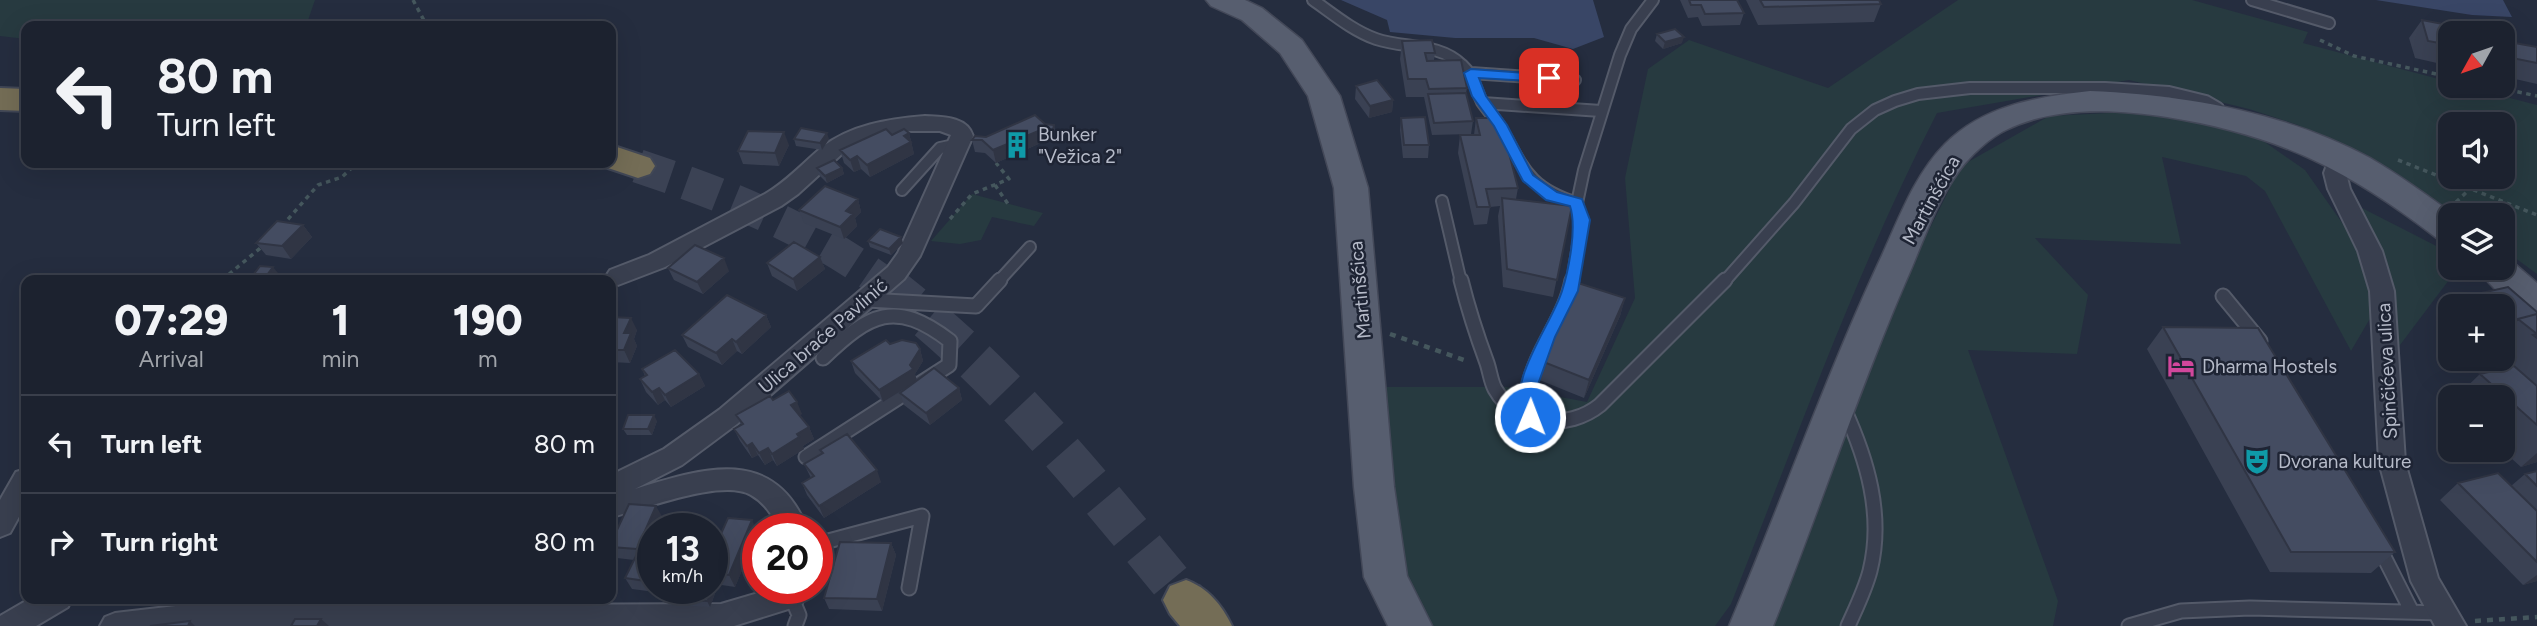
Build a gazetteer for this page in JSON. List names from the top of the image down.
{
  "streets": {
    "main road": ["Martinšćica"],
    "street": ["Ulica braće Pavlinić", "Spinčićeva ulica"]
  },
  "crossings": [
    ["Martinšćica", "Spinčićeva ulica"]
  ],
  "places": {
    "building": ["Bunker \"Vežica 2\""],
    "hotel": ["Dharma Hostels"],
    "theatre": ["Dvorana kulture"]
  },
  "north": "bottom left",
  "page": {
    "map_buttons": ["+", "−"],
    "turn": ["80 m", "Turn left"],
    "eta": [
      "07:29",
      "Arrival",
      "1",
      "min",
      "190",
      "m"
    ],
    "list": [
      {
        "name": "Turn left",
        "value": "80 m"
      },
      {
        "name": "Turn right",
        "value": "80 m"
      }
    ],
    "speed": "13 km/h",
    "limit": "20"
  }
}
